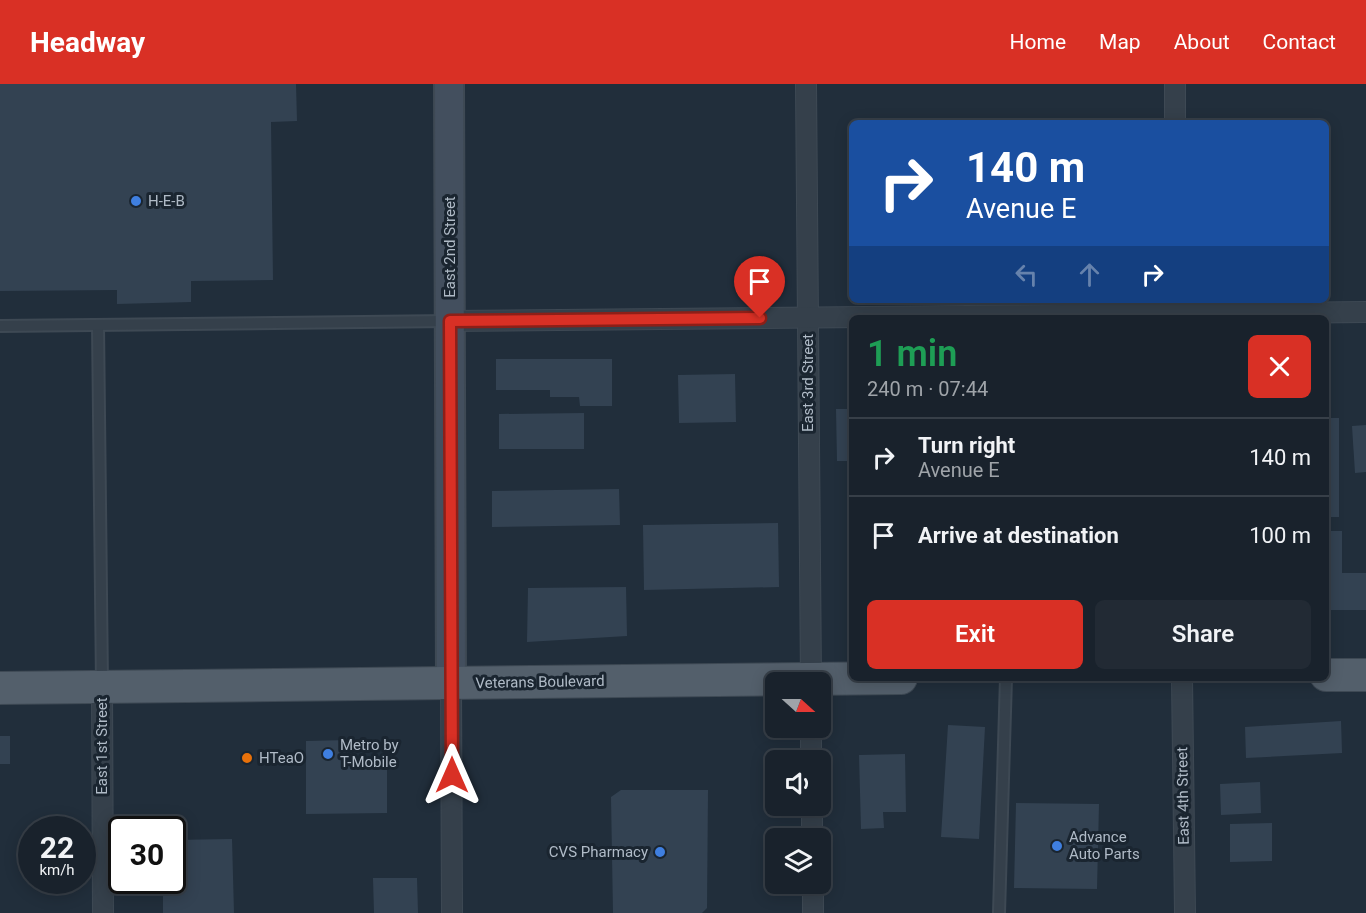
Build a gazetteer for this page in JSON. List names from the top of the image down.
{
  "streets": {
    "main road": ["Veterans Boulevard"],
    "street": [
      "East 2nd Street",
      "East 3rd Street",
      "East 1st Street",
      "East 4th Street"
    ]
  },
  "crossings": [
    ["East 2nd Street", "Veterans Boulevard"],
    ["Veterans Boulevard", "East 1st Street"]
  ],
  "places": [
    "H-E-B",
    "Metro by T-Mobile",
    "HTeaO",
    "Advance Auto Parts",
    "CVS Pharmacy"
  ],
  "north": "right",
  "page": {
    "header": "Headway",
    "nav": [
      "Home",
      "Map",
      "About",
      "Contact"
    ],
    "turn": ["140 m", "Avenue E"],
    "heading": ["1 min", "240 m · 07:44"],
    "list": [
      {
        "name": "Turn right",
        "note": "Avenue E",
        "value": "140 m"
      },
      {
        "name": "Arrive at destination",
        "value": "100 m"
      }
    ],
    "buttons": ["Exit", "Share"],
    "speed": "22 km/h",
    "limit": "30"
  }
}
